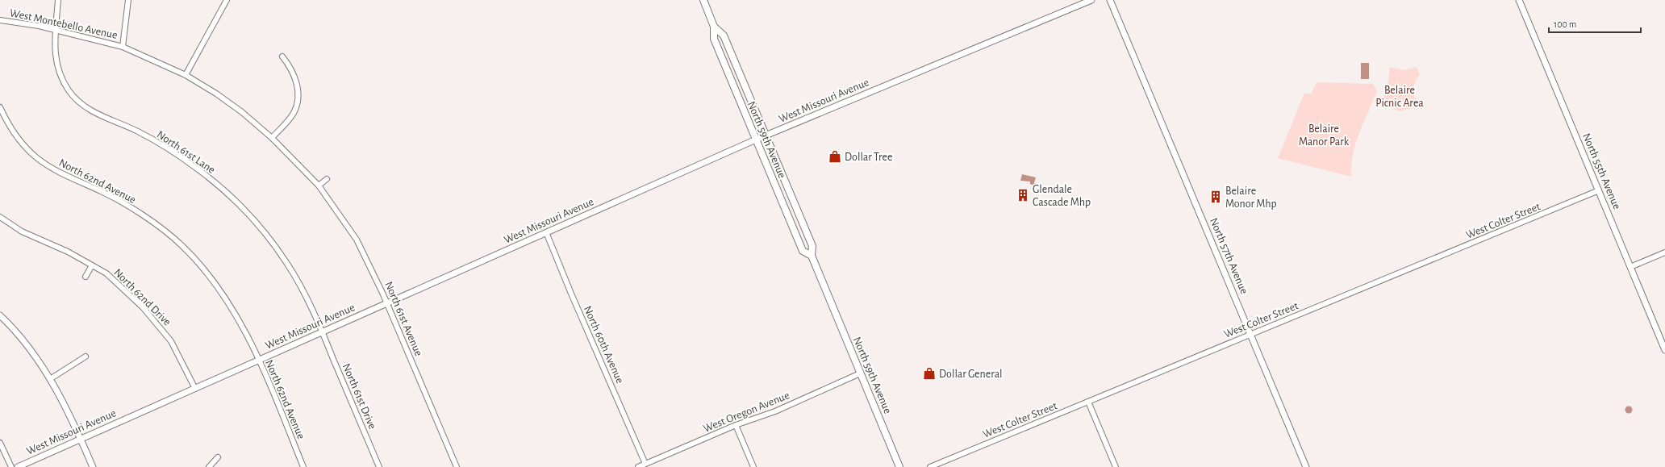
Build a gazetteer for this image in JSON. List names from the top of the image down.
{
  "streets": {
    "main road": ["North 59th Avenue"],
    "street": [
      "West Montebello Avenue",
      "West Missouri Avenue",
      "North 61st Lane",
      "North 55th Avenue",
      "North 62nd Avenue",
      "West Colter Street",
      "North 57th Avenue",
      "North 62nd Drive",
      "North 61st Avenue",
      "North 60th Avenue",
      "North 61st Drive",
      "West Oregon Avenue"
    ]
  },
  "crossings": [
    ["West Montebello Avenue", "North 61st Lane"],
    ["West Montebello Avenue", "North 61st Avenue"],
    ["West Missouri Avenue", "North 59th Avenue"],
    ["West Missouri Avenue", "North 61st Lane"],
    ["West Missouri Avenue", "North 62nd Avenue"],
    ["West Missouri Avenue", "North 62nd Drive"],
    ["West Missouri Avenue", "North 61st Avenue"],
    ["West Missouri Avenue", "North 60th Avenue"],
    ["West Missouri Avenue", "North 61st Drive"],
    ["North 59th Avenue", "West Oregon Avenue"],
    ["North 61st Lane", "North 61st Drive"],
    ["North 55th Avenue", "West Colter Street"],
    ["West Colter Street", "North 57th Avenue"],
    ["North 60th Avenue", "West Oregon Avenue"]
  ],
  "parks": ["Belaire Picnic Area", "Belaire Manor Park"],
  "places": {
    "shop": ["Dollar Tree", "Dollar General"],
    "building": ["Glendale Cascade Mhp", "Belaire Monor Mhp"]
  },
  "scale_bar": "100 m"
}
